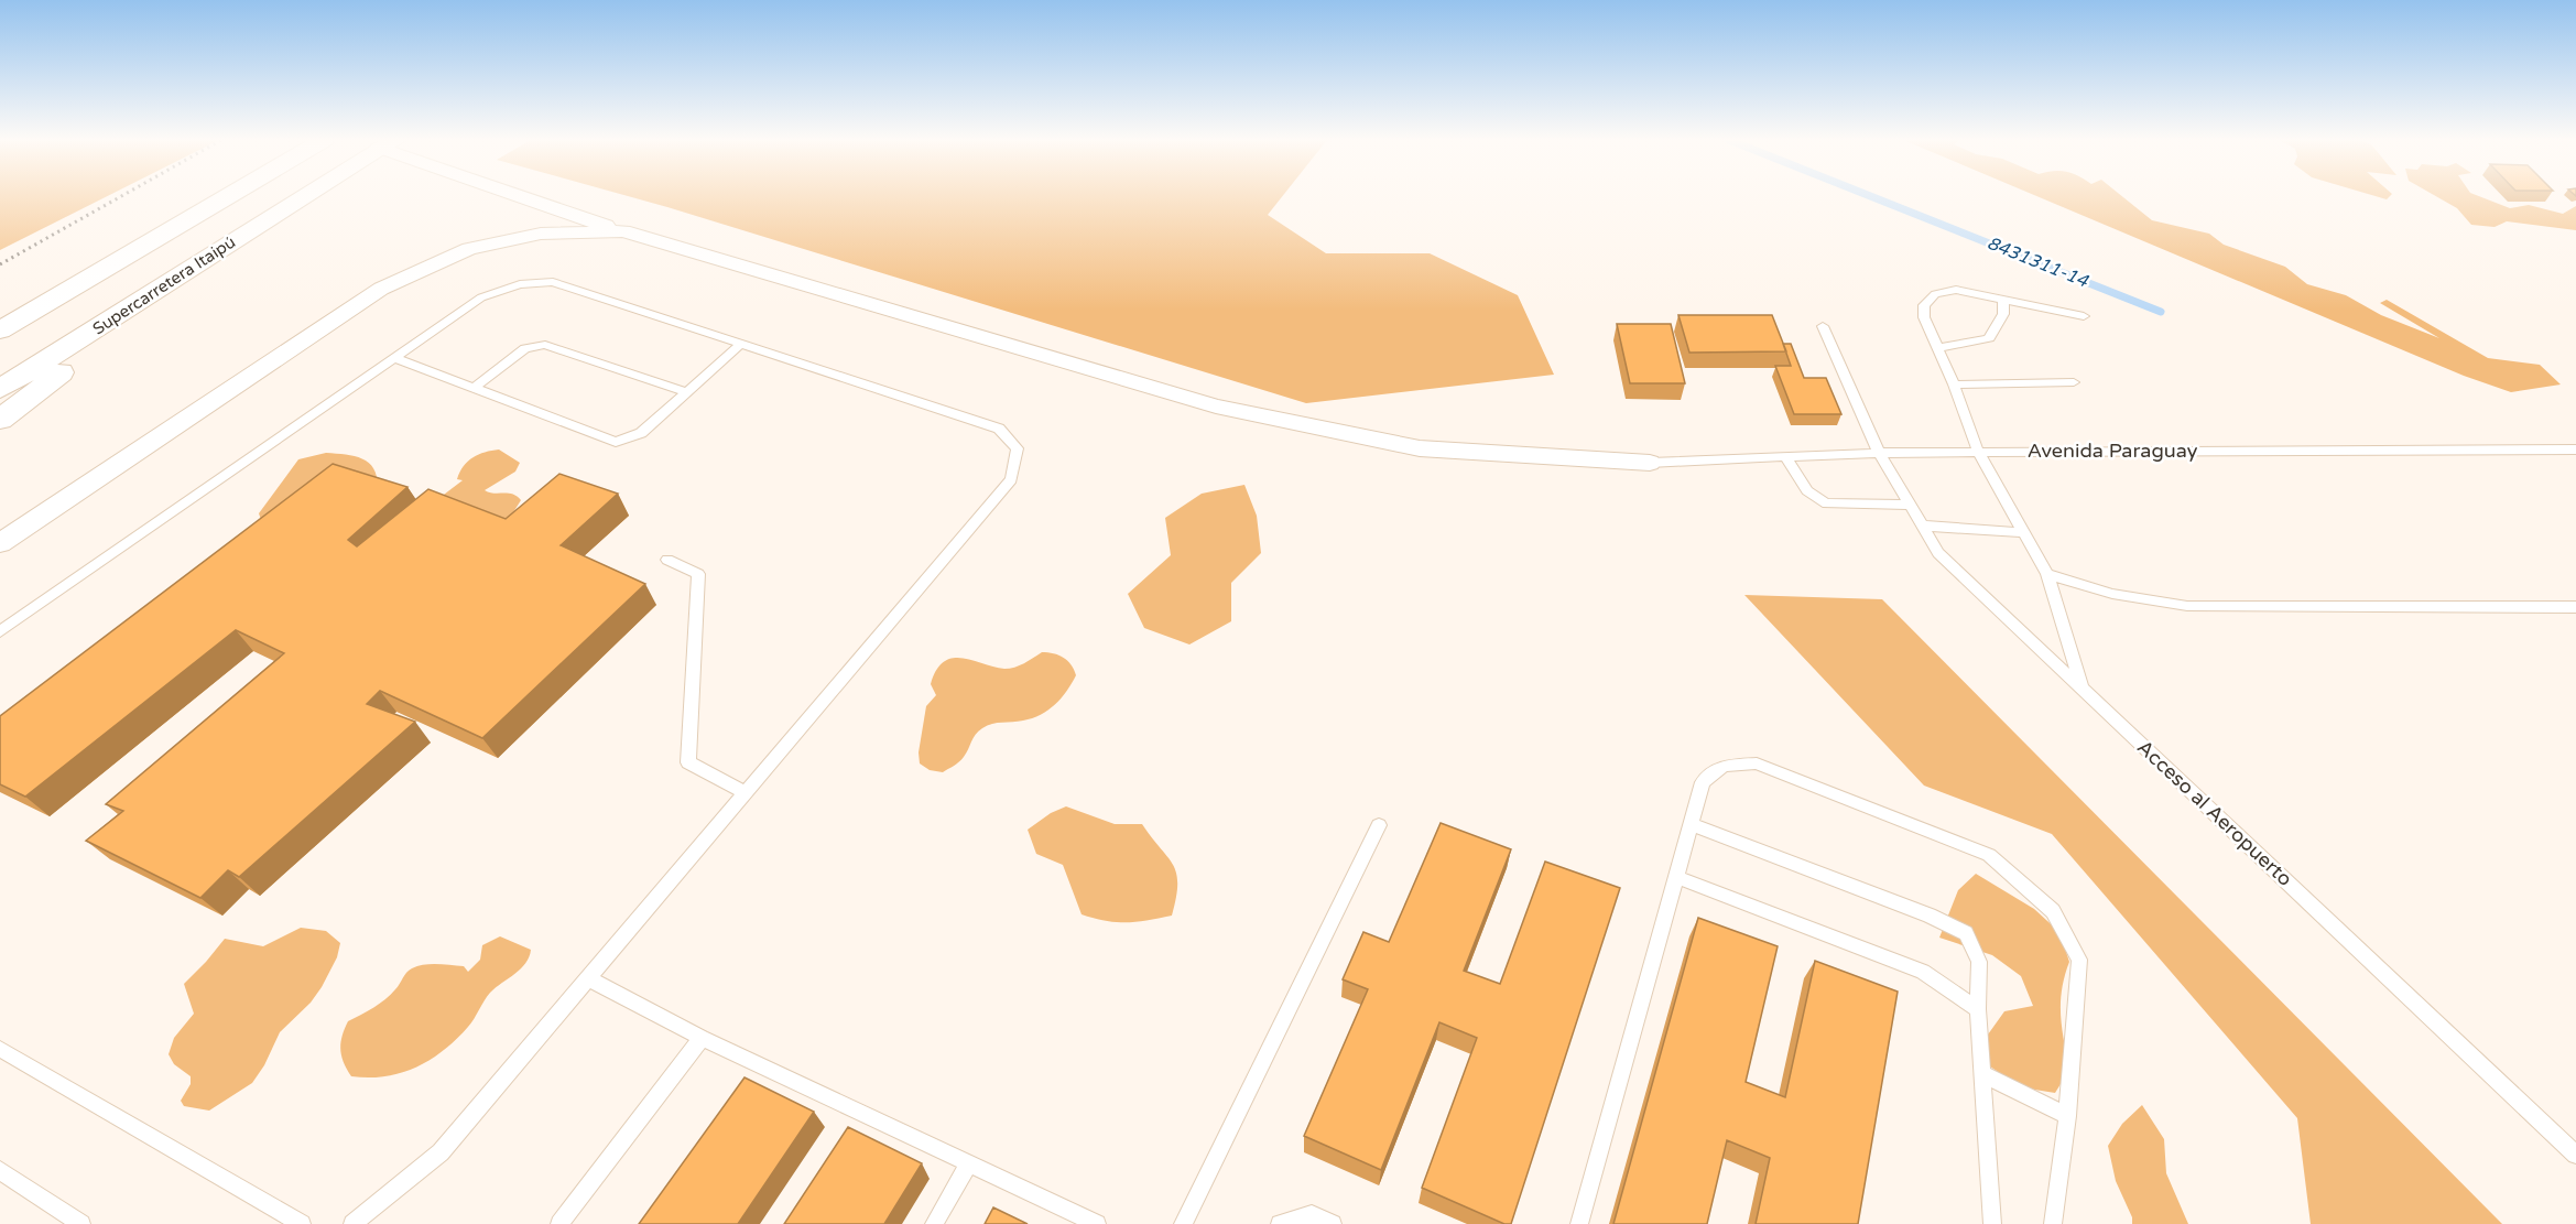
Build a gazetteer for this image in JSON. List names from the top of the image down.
{
  "streets": {
    "street": ["Supercarretera Itaipú"],
    "lane": ["Avenida Paraguay", "Acceso al Aeropuerto"]
  },
  "crossings": [
    ["Avenida Paraguay", "Acceso al Aeropuerto"]
  ],
  "water": ["8431311-14"]
}
